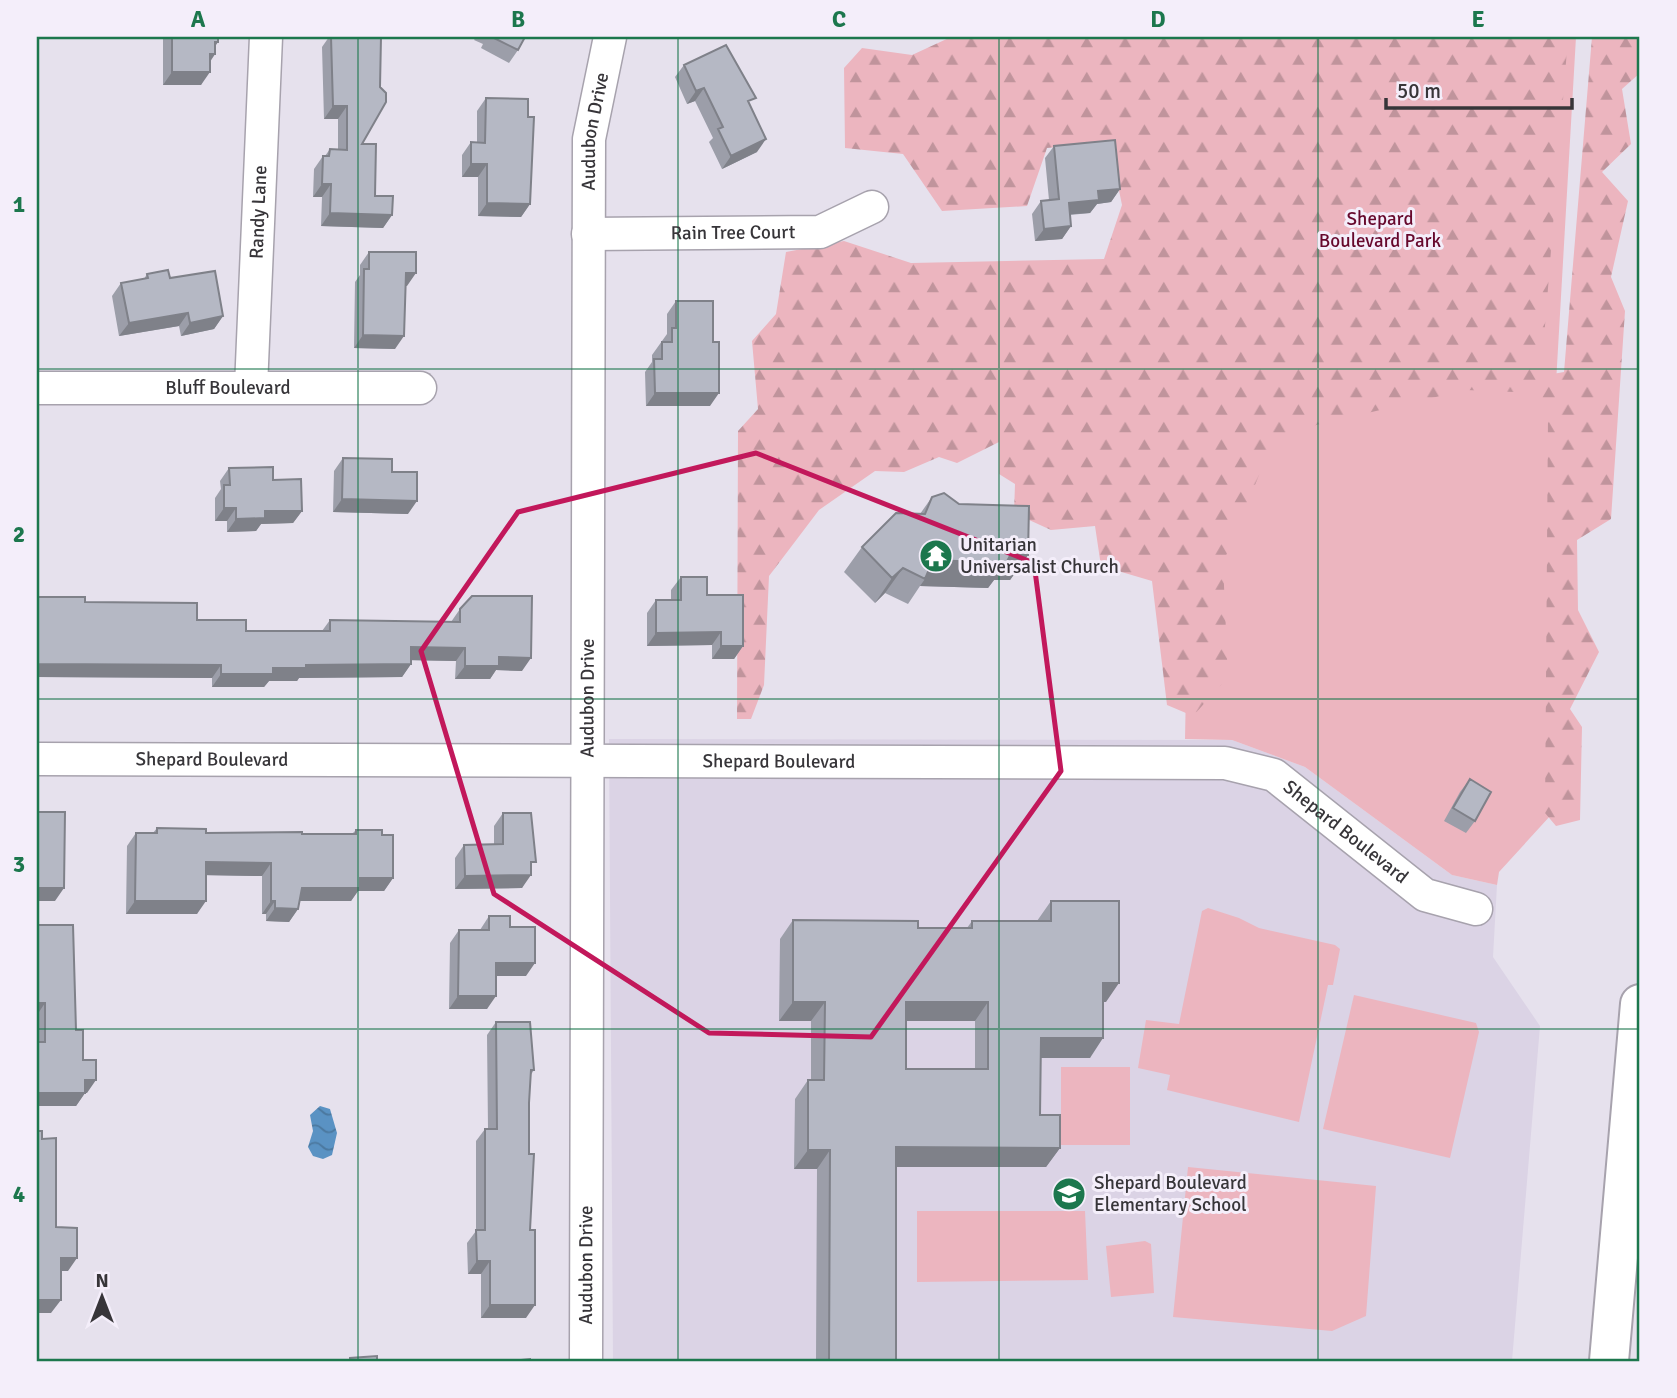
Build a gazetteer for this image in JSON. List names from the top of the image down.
{
  "streets": {
    "street": [
      "Audubon Drive",
      "Randy Lane",
      "Rain Tree Court",
      "Bluff Boulevard",
      "Shepard Boulevard"
    ]
  },
  "crossings": [
    ["Audubon Drive", "Rain Tree Court"],
    ["Audubon Drive", "Shepard Boulevard"],
    ["Randy Lane", "Bluff Boulevard"]
  ],
  "parks": ["Shepard Boulevard Park"],
  "places": {
    "temple": ["Unitarian Universalist Church"],
    "school or university": ["Shepard Boulevard Elementary School"]
  },
  "scale_bar": "50 m",
  "north": "top",
  "grid": {
    "columns": [
      "A",
      "B",
      "C",
      "D",
      "E"
    ],
    "rows": [
      "1",
      "2",
      "3",
      "4"
    ]
  }
}
